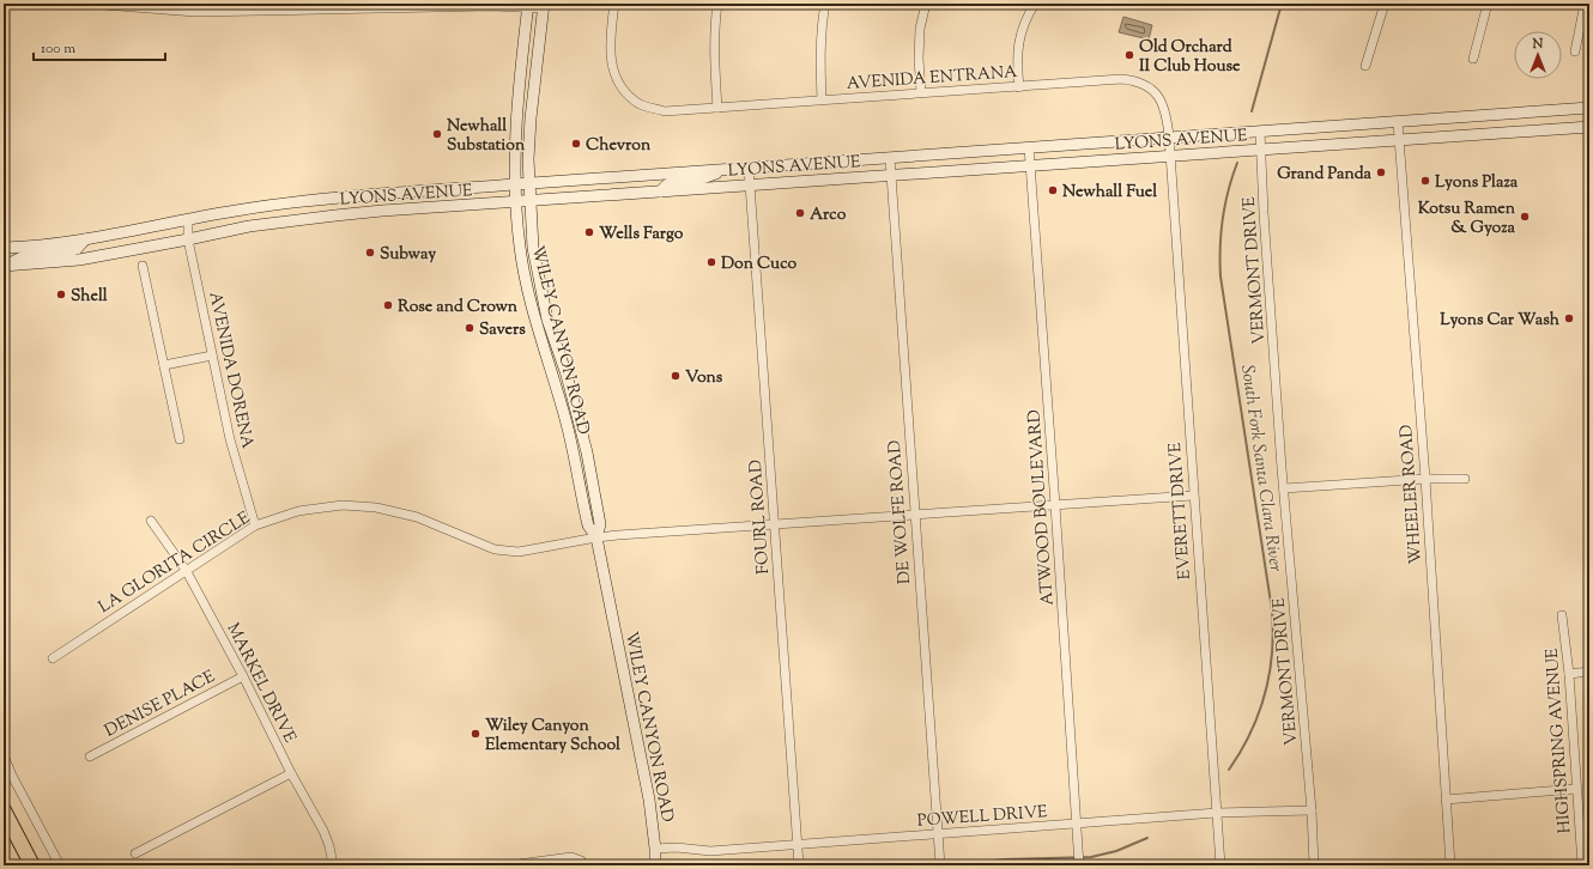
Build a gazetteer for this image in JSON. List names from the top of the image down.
{
  "streets": {
    "main road": ["LYONS AVENUE", "WILEY CANYON ROAD"],
    "street": [
      "AVENIDA ENTRANA",
      "VERMONT DRIVE",
      "AVENIDA DORENA",
      "WHEELER ROAD",
      "ATWOOD BOULEVARD",
      "EVERETT DRIVE",
      "DE WOLFE ROAD",
      "FOURL ROAD",
      "LA GLORITA CIRCLE",
      "MARKEL DRIVE",
      "DENISE PLACE",
      "HIGHSPRING AVENUE",
      "POWELL DRIVE"
    ]
  },
  "crossings": [
    ["AVENIDA ENTRANA", "LYONS AVENUE"],
    ["AVENIDA ENTRANA", "EVERETT DRIVE"],
    ["LYONS AVENUE", "VERMONT DRIVE"],
    ["LYONS AVENUE", "WILEY CANYON ROAD"],
    ["LYONS AVENUE", "AVENIDA DORENA"],
    ["LYONS AVENUE", "WHEELER ROAD"],
    ["LYONS AVENUE", "ATWOOD BOULEVARD"],
    ["LYONS AVENUE", "EVERETT DRIVE"],
    ["LYONS AVENUE", "DE WOLFE ROAD"],
    ["LYONS AVENUE", "FOURL ROAD"],
    ["VERMONT DRIVE", "POWELL DRIVE"],
    ["WILEY CANYON ROAD", "LA GLORITA CIRCLE"],
    ["WILEY CANYON ROAD", "POWELL DRIVE"],
    ["AVENIDA DORENA", "LA GLORITA CIRCLE"],
    ["ATWOOD BOULEVARD", "LA GLORITA CIRCLE"],
    ["ATWOOD BOULEVARD", "POWELL DRIVE"],
    ["EVERETT DRIVE", "LA GLORITA CIRCLE"],
    ["EVERETT DRIVE", "POWELL DRIVE"],
    ["DE WOLFE ROAD", "LA GLORITA CIRCLE"],
    ["DE WOLFE ROAD", "POWELL DRIVE"],
    ["FOURL ROAD", "LA GLORITA CIRCLE"],
    ["FOURL ROAD", "POWELL DRIVE"],
    ["LA GLORITA CIRCLE", "MARKEL DRIVE"],
    ["MARKEL DRIVE", "DENISE PLACE"]
  ],
  "water": ["South Fork Santa Clara River"],
  "places": [
    "Old Orchard II Club House",
    "Newhall Substation",
    "Chevron",
    "Grand Panda",
    "Lyons Plaza",
    "Newhall Fuel",
    "Arco",
    "Kotsu Ramen & Gyoza",
    "Wells Fargo",
    "Subway",
    "Don Cuco",
    "Shell",
    "Rose and Crown",
    "Lyons Car Wash",
    "Savers",
    "Vons",
    "Wiley Canyon Elementary School"
  ],
  "scale_bar": "100 m",
  "north": "top"
}
